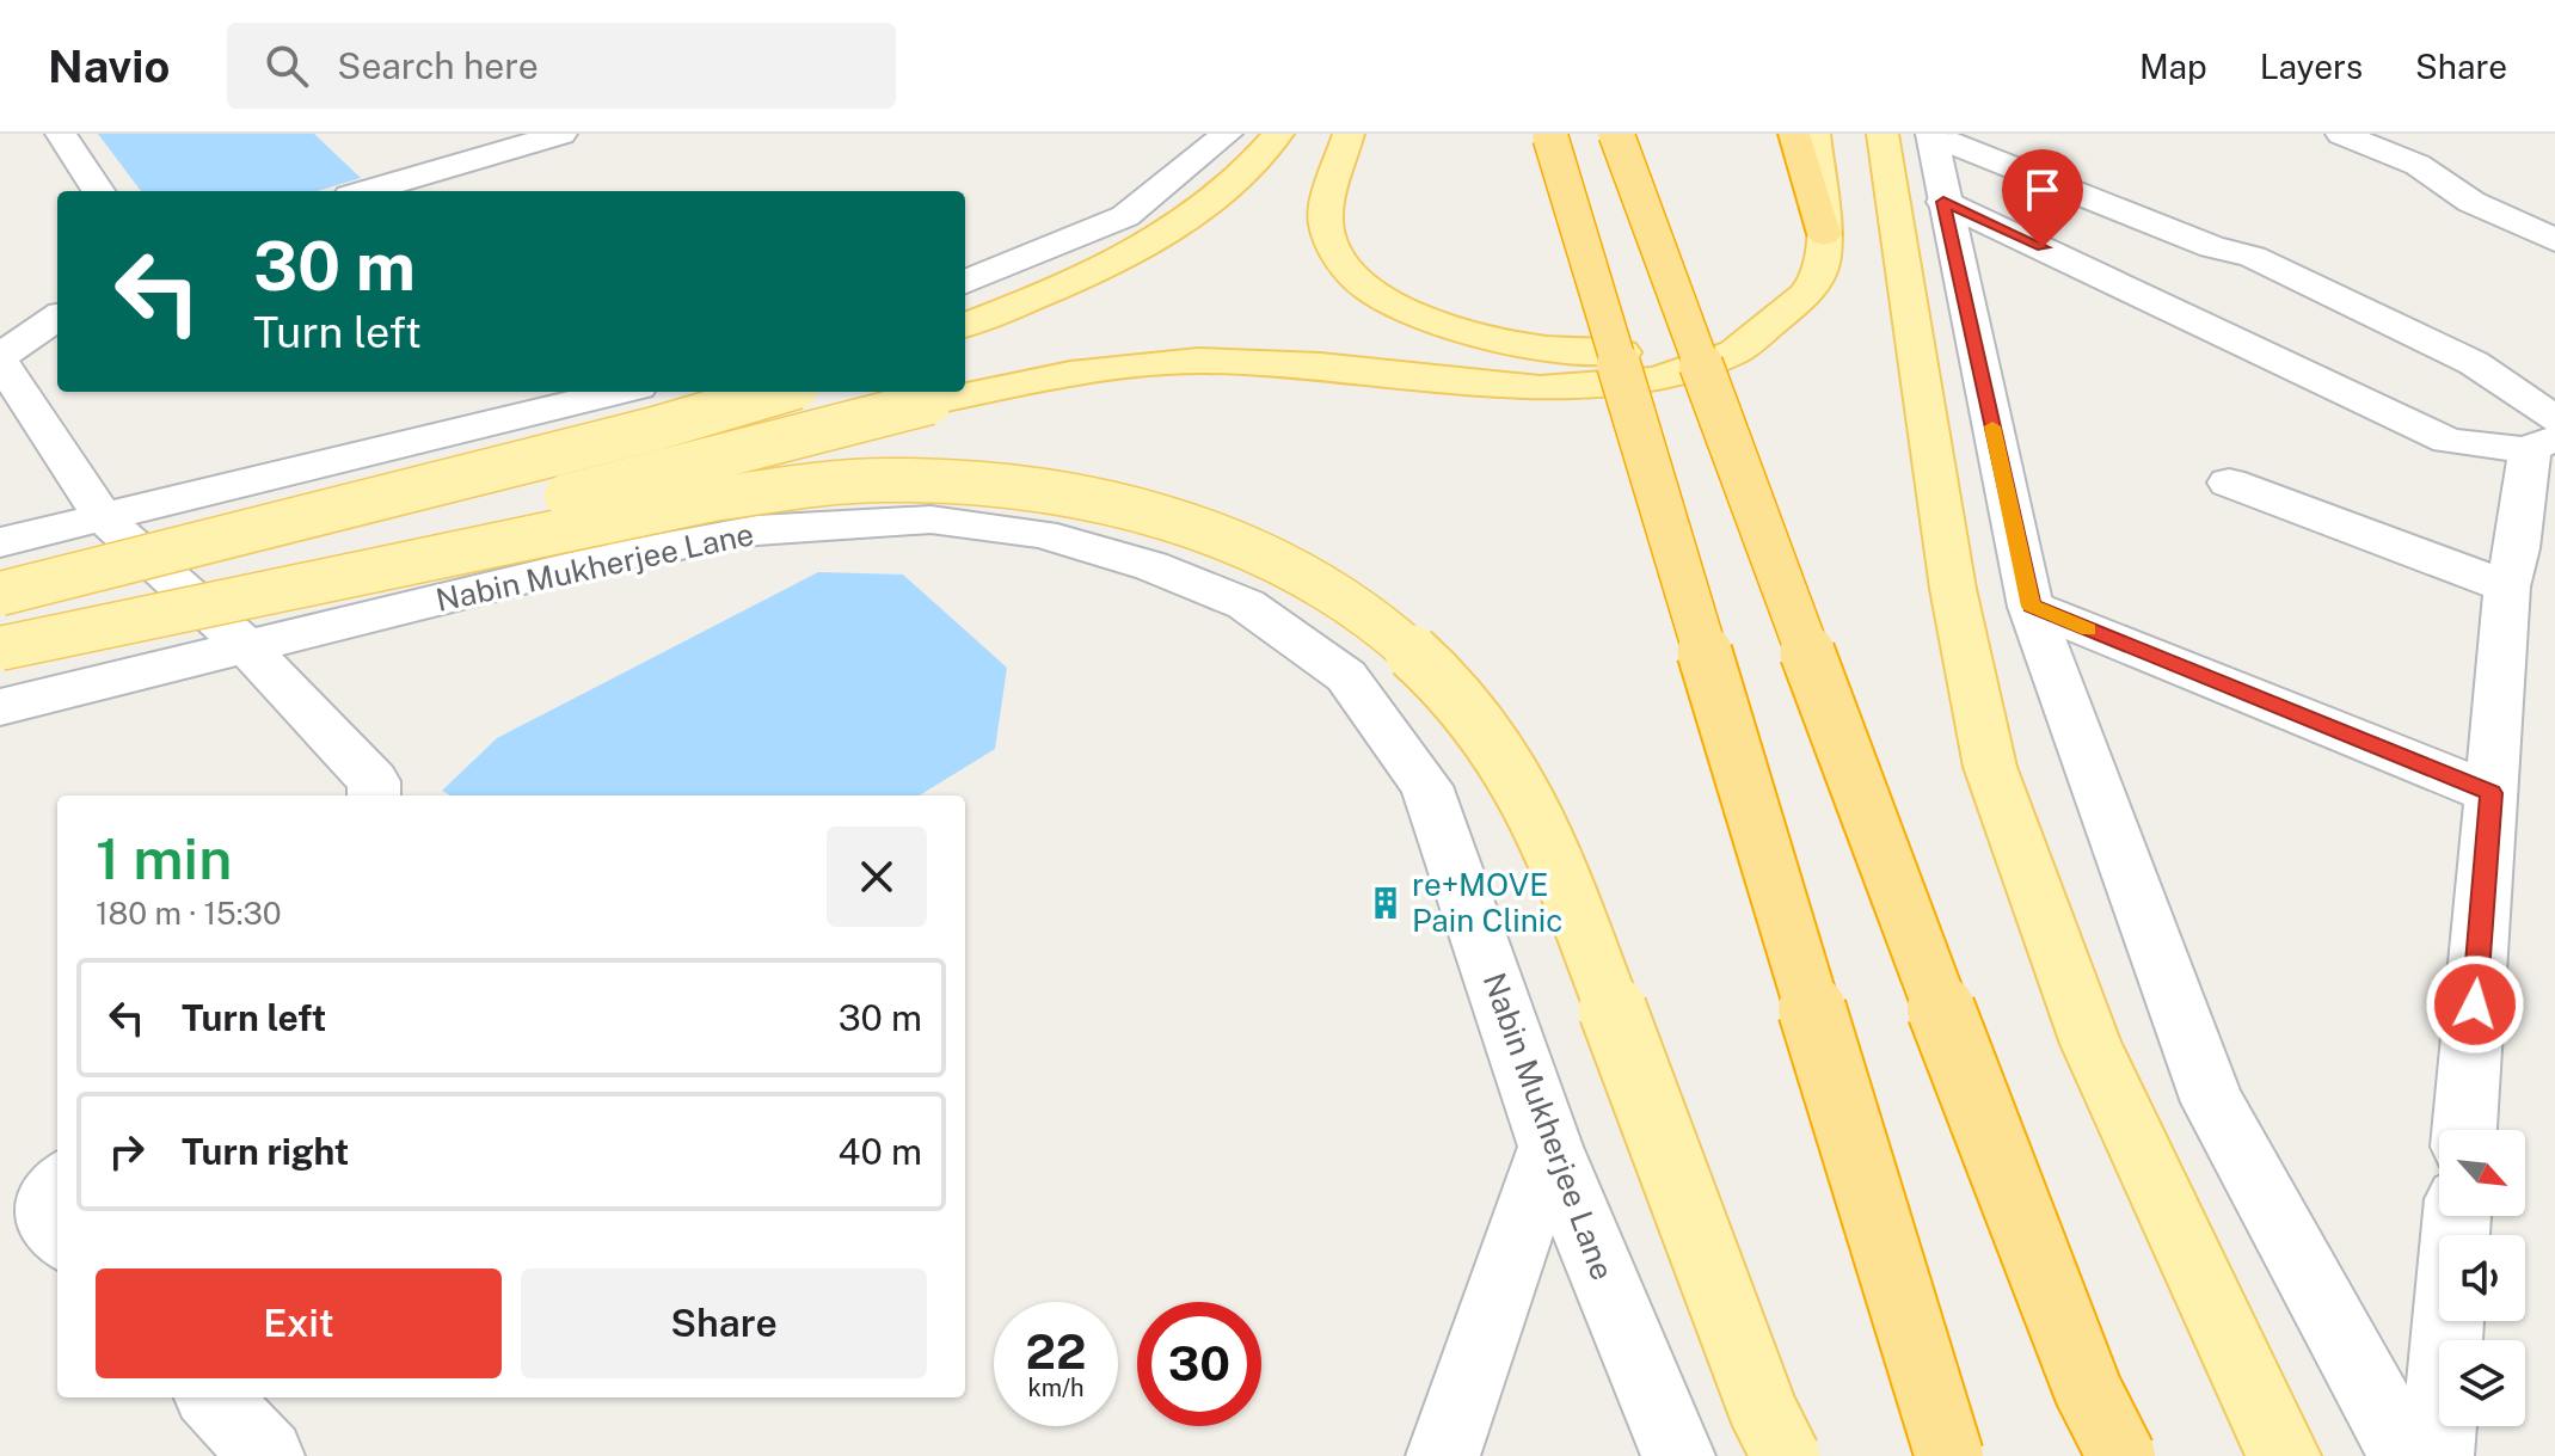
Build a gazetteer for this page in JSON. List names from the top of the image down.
{
  "streets": {
    "street": ["Nabin Mukherjee Lane"]
  },
  "places": {
    "building": ["re+MOVE Pain Clinic"]
  },
  "north": "bottom right",
  "page": {
    "header": "Navio",
    "search": "Search here",
    "nav": ["Map", "Layers", "Share"],
    "turn": ["30 m", "Turn left"],
    "heading": ["1 min", "180 m · 15:30"],
    "list": [
      {
        "name": "Turn left",
        "value": "30 m"
      },
      {
        "name": "Turn right",
        "value": "40 m"
      }
    ],
    "buttons": ["Exit", "Share"],
    "speed": "22 km/h",
    "limit": "30"
  }
}
